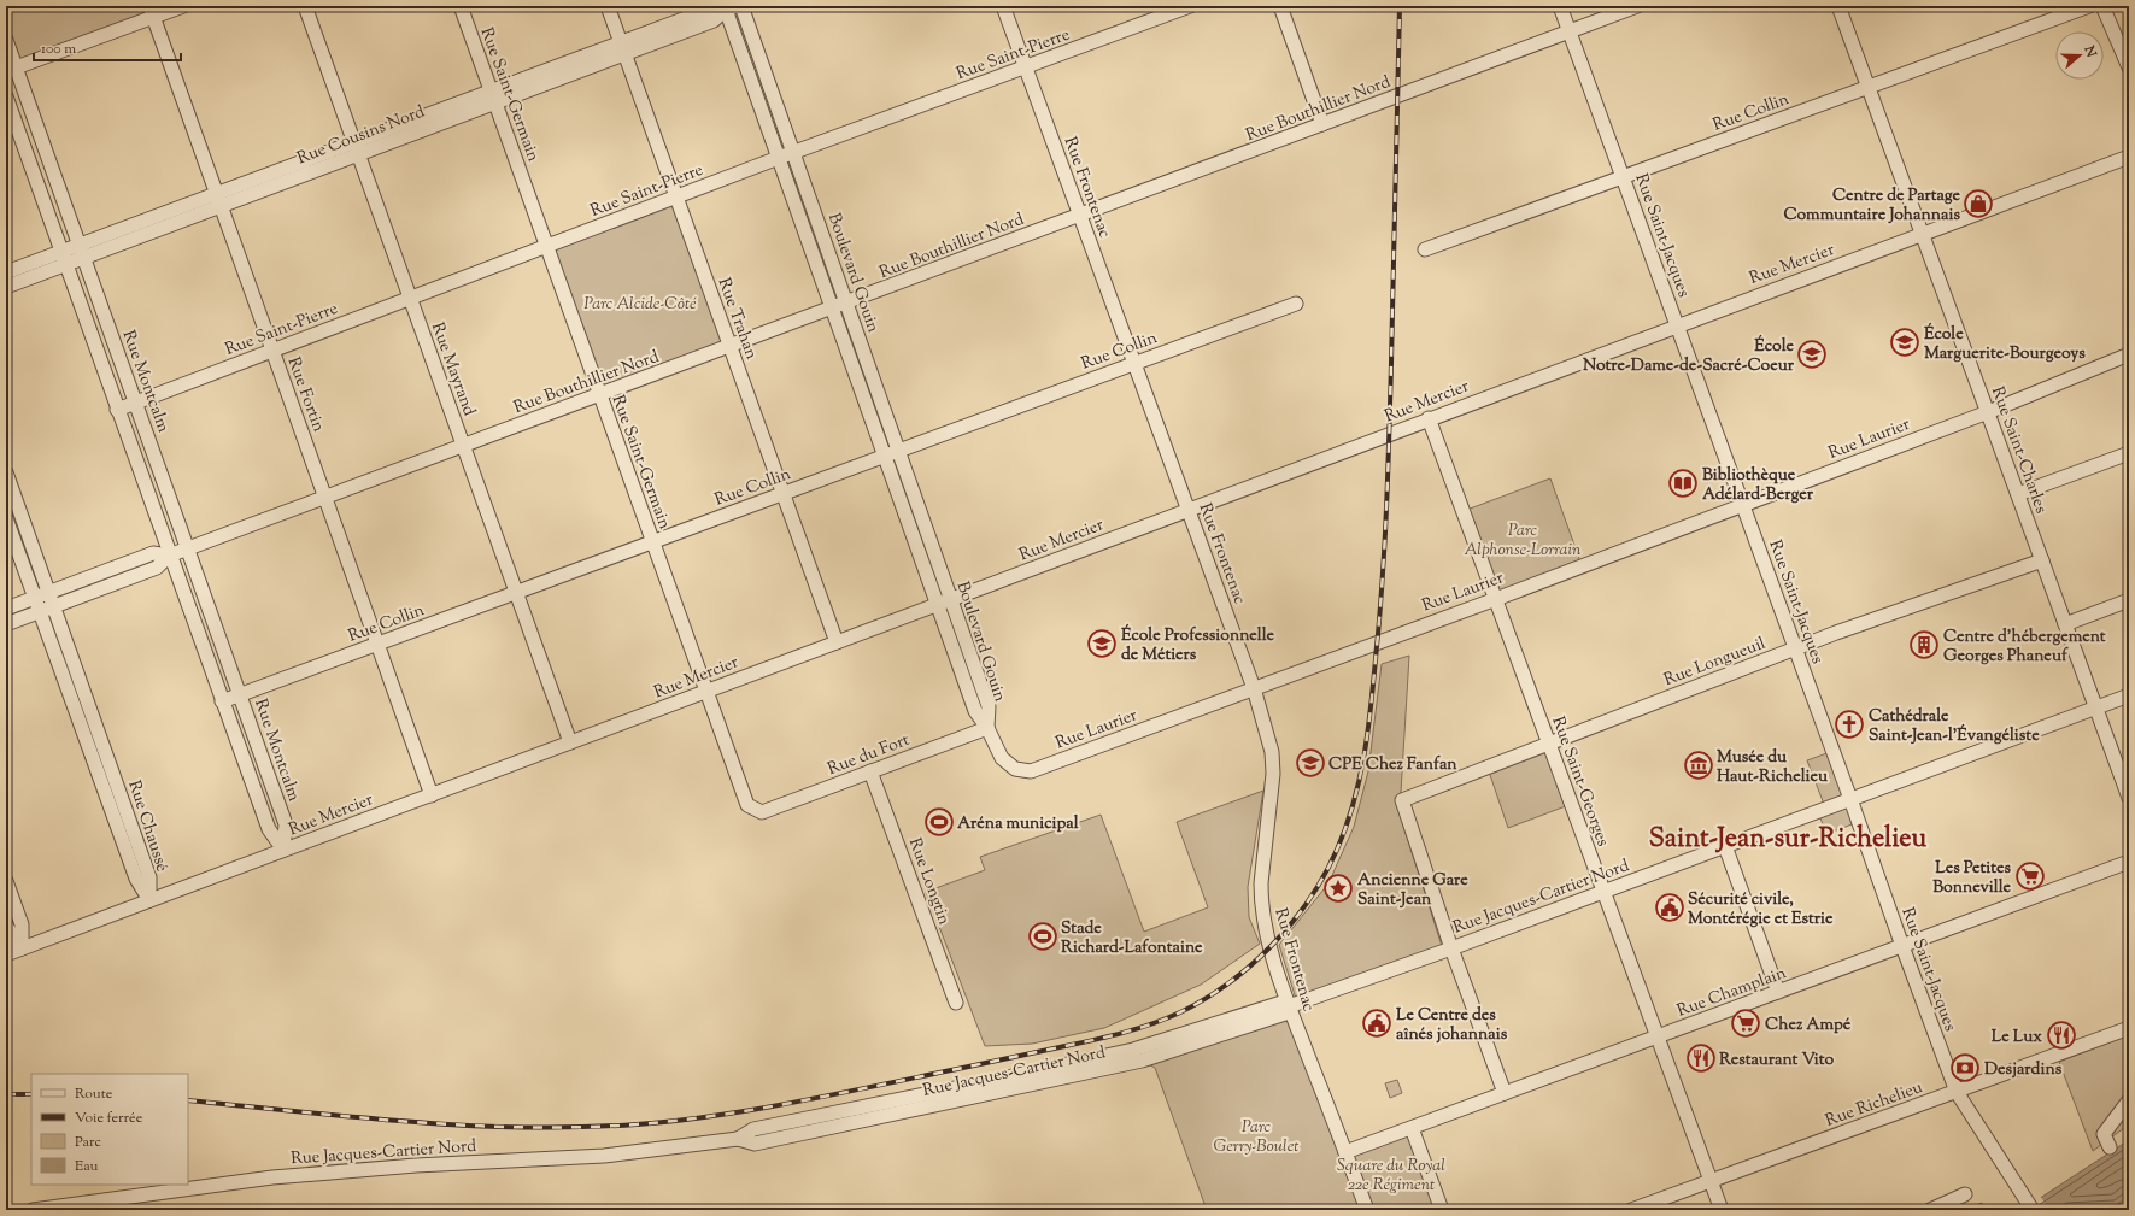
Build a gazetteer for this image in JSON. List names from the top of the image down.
{
  "streets": {
    "street": [
      "Rue Saint-Pierre",
      "Rue Saint-Germain",
      "Rue Bouthillier Nord",
      "Rue Collin",
      "Rue Cousins Nord",
      "Rue Frontenac",
      "Rue Saint-Jacques",
      "Rue Mercier",
      "Boulevard Gouin",
      "Rue Trahan",
      "Rue Mayrand",
      "Rue Montcalm",
      "Rue Fortin",
      "Rue Laurier",
      "Rue Saint-Charles",
      "Rue Longueuil",
      "Rue du Fort",
      "Rue Saint-Georges",
      "Rue Chaussé",
      "Rue Longtin",
      "Rue Jacques-Cartier Nord",
      "Rue Champlain",
      "Rue Richelieu"
    ]
  },
  "crossings": [
    ["Rue Saint-Pierre", "Rue Saint-Germain"],
    ["Rue Saint-Pierre", "Rue Frontenac"],
    ["Rue Saint-Pierre", "Boulevard Gouin"],
    ["Rue Saint-Pierre", "Rue Trahan"],
    ["Rue Saint-Pierre", "Rue Mayrand"],
    ["Rue Saint-Pierre", "Rue Montcalm"],
    ["Rue Saint-Pierre", "Rue Fortin"],
    ["Rue Saint-Germain", "Rue Bouthillier Nord"],
    ["Rue Saint-Germain", "Rue Collin"],
    ["Rue Saint-Germain", "Rue Cousins Nord"],
    ["Rue Saint-Germain", "Rue Mercier"],
    ["Rue Saint-Germain", "Rue du Fort"],
    ["Rue Bouthillier Nord", "Rue Frontenac"],
    ["Rue Bouthillier Nord", "Rue Saint-Jacques"],
    ["Rue Bouthillier Nord", "Boulevard Gouin"],
    ["Rue Bouthillier Nord", "Rue Trahan"],
    ["Rue Bouthillier Nord", "Rue Mayrand"],
    ["Rue Bouthillier Nord", "Rue Montcalm"],
    ["Rue Bouthillier Nord", "Rue Fortin"],
    ["Rue Bouthillier Nord", "Rue Chaussé"],
    ["Rue Collin", "Rue Frontenac"],
    ["Rue Collin", "Rue Saint-Jacques"],
    ["Rue Collin", "Boulevard Gouin"],
    ["Rue Collin", "Rue Trahan"],
    ["Rue Collin", "Rue Mayrand"],
    ["Rue Collin", "Rue Montcalm"],
    ["Rue Collin", "Rue Fortin"],
    ["Rue Collin", "Rue Saint-Charles"],
    ["Rue Cousins Nord", "Boulevard Gouin"],
    ["Rue Cousins Nord", "Rue Trahan"],
    ["Rue Cousins Nord", "Rue Mayrand"],
    ["Rue Cousins Nord", "Rue Montcalm"],
    ["Rue Cousins Nord", "Rue Fortin"],
    ["Rue Frontenac", "Rue Mercier"],
    ["Rue Frontenac", "Rue Laurier"],
    ["Rue Frontenac", "Rue Jacques-Cartier Nord"],
    ["Rue Frontenac", "Rue Champlain"],
    ["Rue Saint-Jacques", "Rue Mercier"],
    ["Rue Saint-Jacques", "Rue Laurier"],
    ["Rue Saint-Jacques", "Rue Longueuil"],
    ["Rue Saint-Jacques", "Rue Jacques-Cartier Nord"],
    ["Rue Saint-Jacques", "Rue Champlain"],
    ["Rue Saint-Jacques", "Rue Richelieu"],
    ["Rue Mercier", "Boulevard Gouin"],
    ["Rue Mercier", "Rue Trahan"],
    ["Rue Mercier", "Rue Mayrand"],
    ["Rue Mercier", "Rue Montcalm"],
    ["Rue Mercier", "Rue Fortin"],
    ["Rue Mercier", "Rue Saint-Charles"],
    ["Rue Mercier", "Rue Saint-Georges"],
    ["Rue Mercier", "Rue Chaussé"],
    ["Boulevard Gouin", "Rue Laurier"],
    ["Boulevard Gouin", "Rue du Fort"],
    ["Rue Laurier", "Rue Saint-Charles"],
    ["Rue Laurier", "Rue du Fort"],
    ["Rue Laurier", "Rue Saint-Georges"],
    ["Rue Saint-Charles", "Rue Longueuil"],
    ["Rue Saint-Charles", "Rue Jacques-Cartier Nord"],
    ["Rue Longueuil", "Rue Saint-Georges"],
    ["Rue Longueuil", "Rue Jacques-Cartier Nord"],
    ["Rue du Fort", "Rue Longtin"],
    ["Rue Saint-Georges", "Rue Jacques-Cartier Nord"],
    ["Rue Saint-Georges", "Rue Champlain"],
    ["Rue Saint-Georges", "Rue Richelieu"]
  ],
  "districts": ["Saint-Jean-sur-Richelieu"],
  "parks": [
    "Parc Alcide-Côté",
    "Parc Alphonse-Lorrain",
    "Parc Gerry-Boulet",
    "Square du Royal 22e Régiment"
  ],
  "places": {
    "shop": ["Centre de Partage Communtaire Johannais"],
    "school or university": [
      "École Marguerite-Bourgeoys",
      "École Notre-Dame-de-Sacré-Coeur",
      "École Professionnelle de Métiers",
      "CPE Chez Fanfan"
    ],
    "library": ["Bibliothèque Adélard-Berger"],
    "building": ["Centre d'hébergement Georges Phaneuf"],
    "church": ["Cathédrale Saint-Jean-l'Évangéliste"],
    "museum": ["Musée du Haut-Richelieu"],
    "sports": ["Aréna municipal", "Stade Richard-Lafontaine"],
    "supermarket": ["Les Petites Bonneville", "Chez Ampé"],
    "place": ["Ancienne Gare Saint-Jean"],
    "public building": ["Sécurité civile, Montérégie et Estrie", "Le Centre des aînés johannais"],
    "restaurant": ["Le Lux", "Restaurant Vito"],
    "bank": ["Desjardins"]
  },
  "legend": [
    "Route",
    "Voie ferrée",
    "Parc",
    "Eau"
  ],
  "scale_bar": "100 m",
  "north": "right"
}
